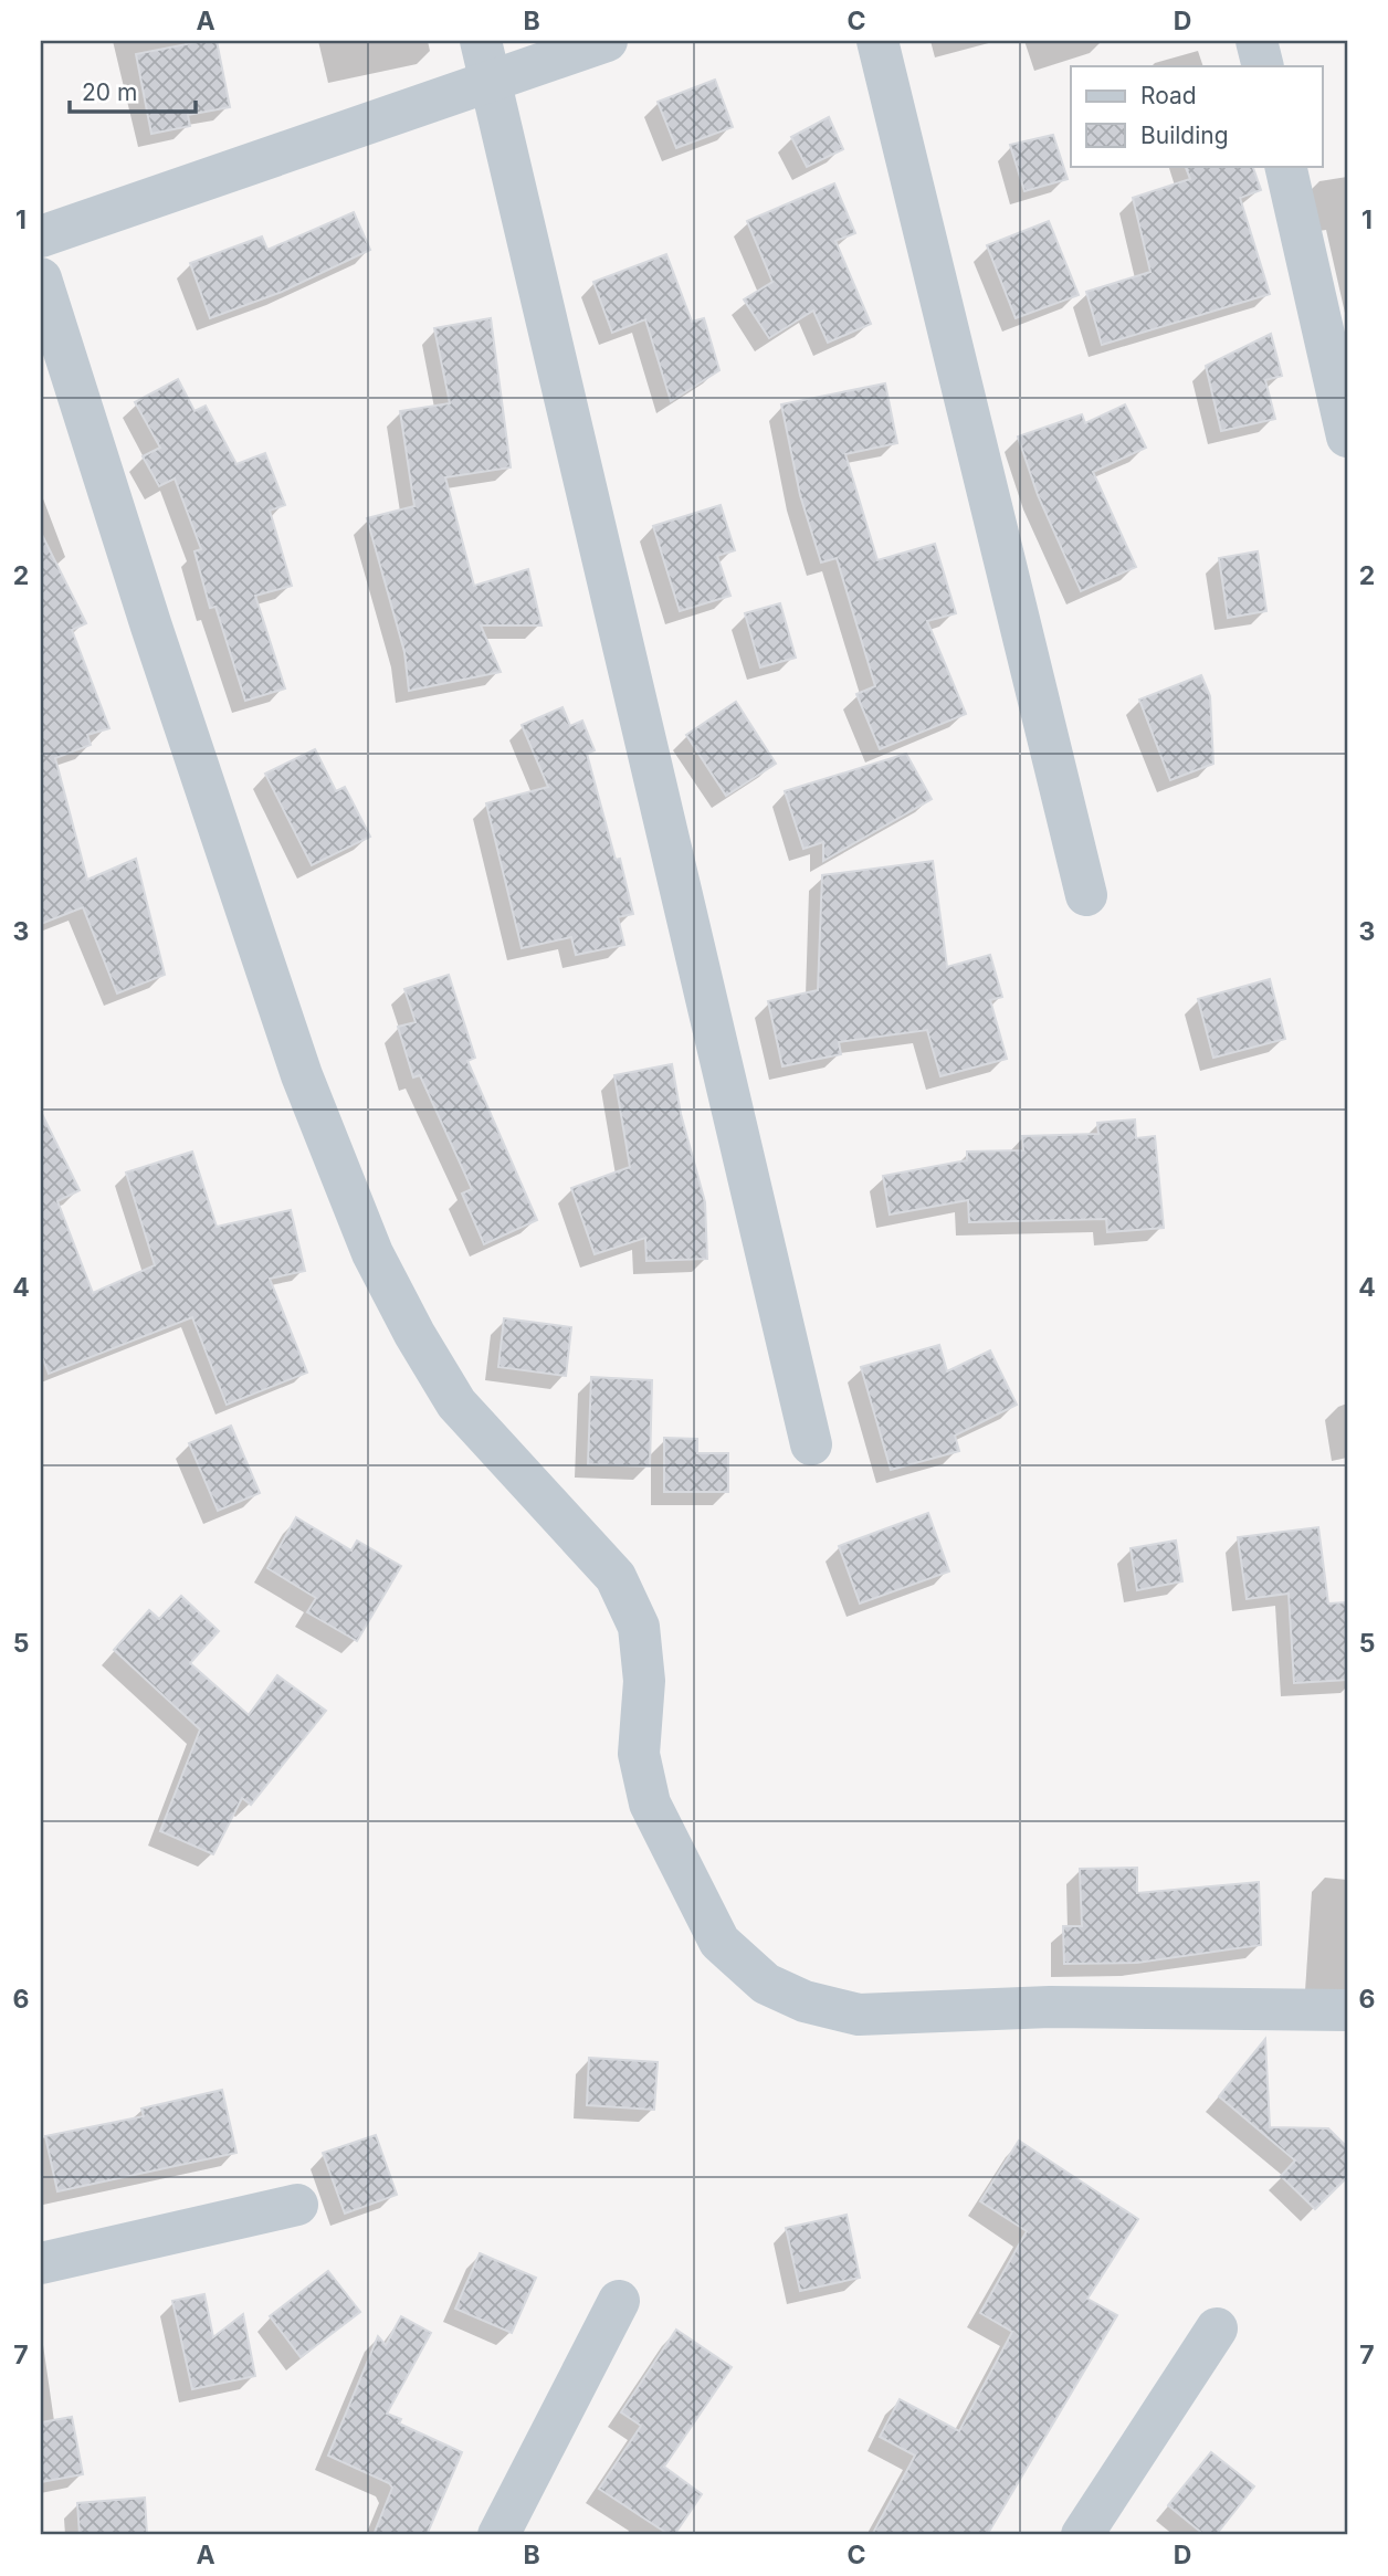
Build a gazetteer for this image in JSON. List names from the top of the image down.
{
  "legend": ["Road", "Building"],
  "scale_bar": "20 m",
  "grid": {
    "columns": [
      "A",
      "B",
      "C",
      "D"
    ],
    "rows": [
      "1",
      "2",
      "3",
      "4",
      "5",
      "6",
      "7"
    ]
  }
}
